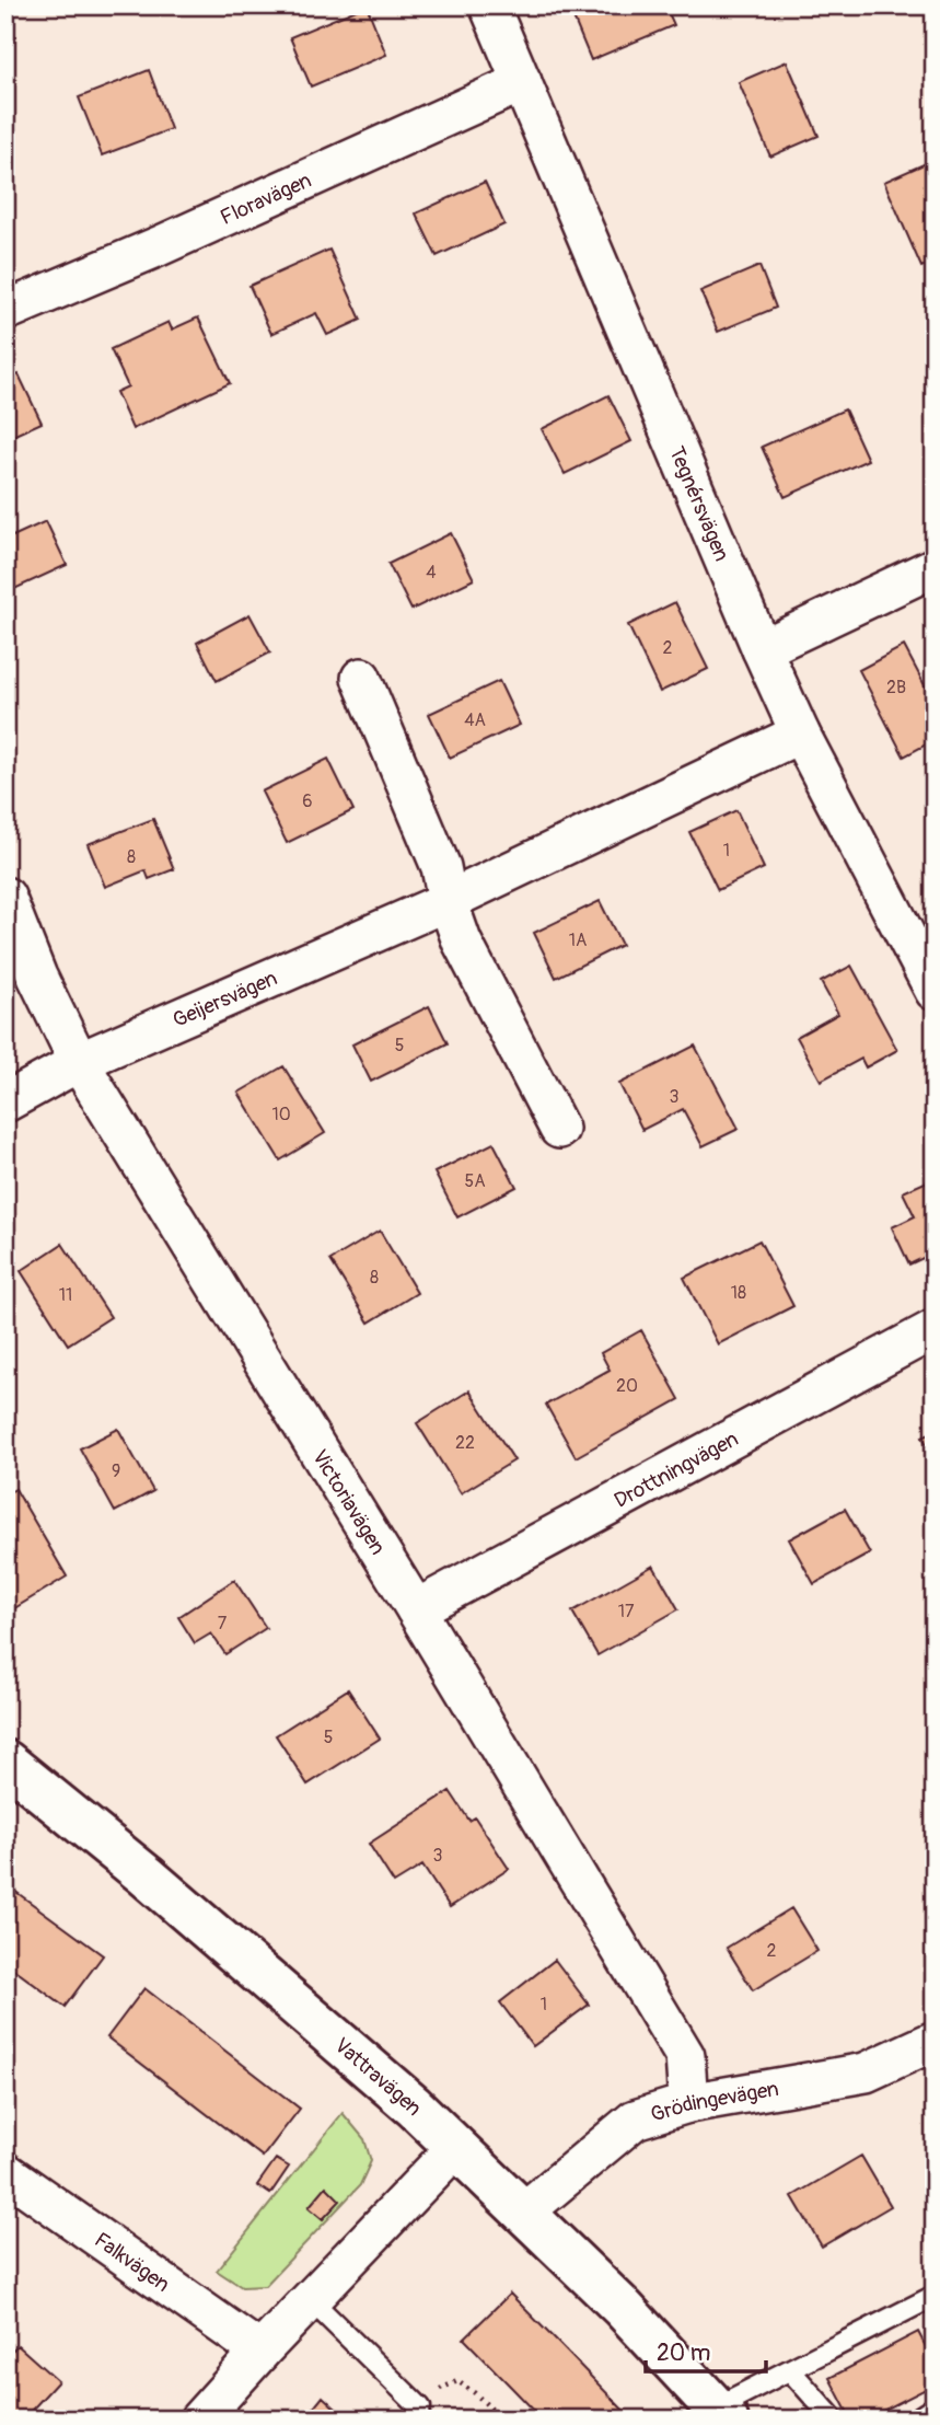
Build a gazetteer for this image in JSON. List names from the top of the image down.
{
  "streets": {
    "street": [
      "Floravägen",
      "Tegnérsvägen",
      "Geijersvägen",
      "Drottningvägen",
      "Victoriavägen",
      "Vattravägen",
      "Grödingevägen",
      "Falkvägen"
    ]
  },
  "crossings": [
    ["Floravägen", "Tegnérsvägen"],
    ["Tegnérsvägen", "Geijersvägen"],
    ["Geijersvägen", "Victoriavägen"],
    ["Drottningvägen", "Victoriavägen"],
    ["Victoriavägen", "Grödingevägen"],
    ["Vattravägen", "Grödingevägen"]
  ],
  "house_numbers": [
    "4",
    "2",
    "2B",
    "4A",
    "6",
    "1",
    "8",
    "1A",
    "5",
    "3",
    "10",
    "5A",
    "8",
    "18",
    "11",
    "20",
    "22",
    "9",
    "17",
    "7",
    "5",
    "3",
    "2",
    "1"
  ],
  "scale_bar": "20 m"
}
